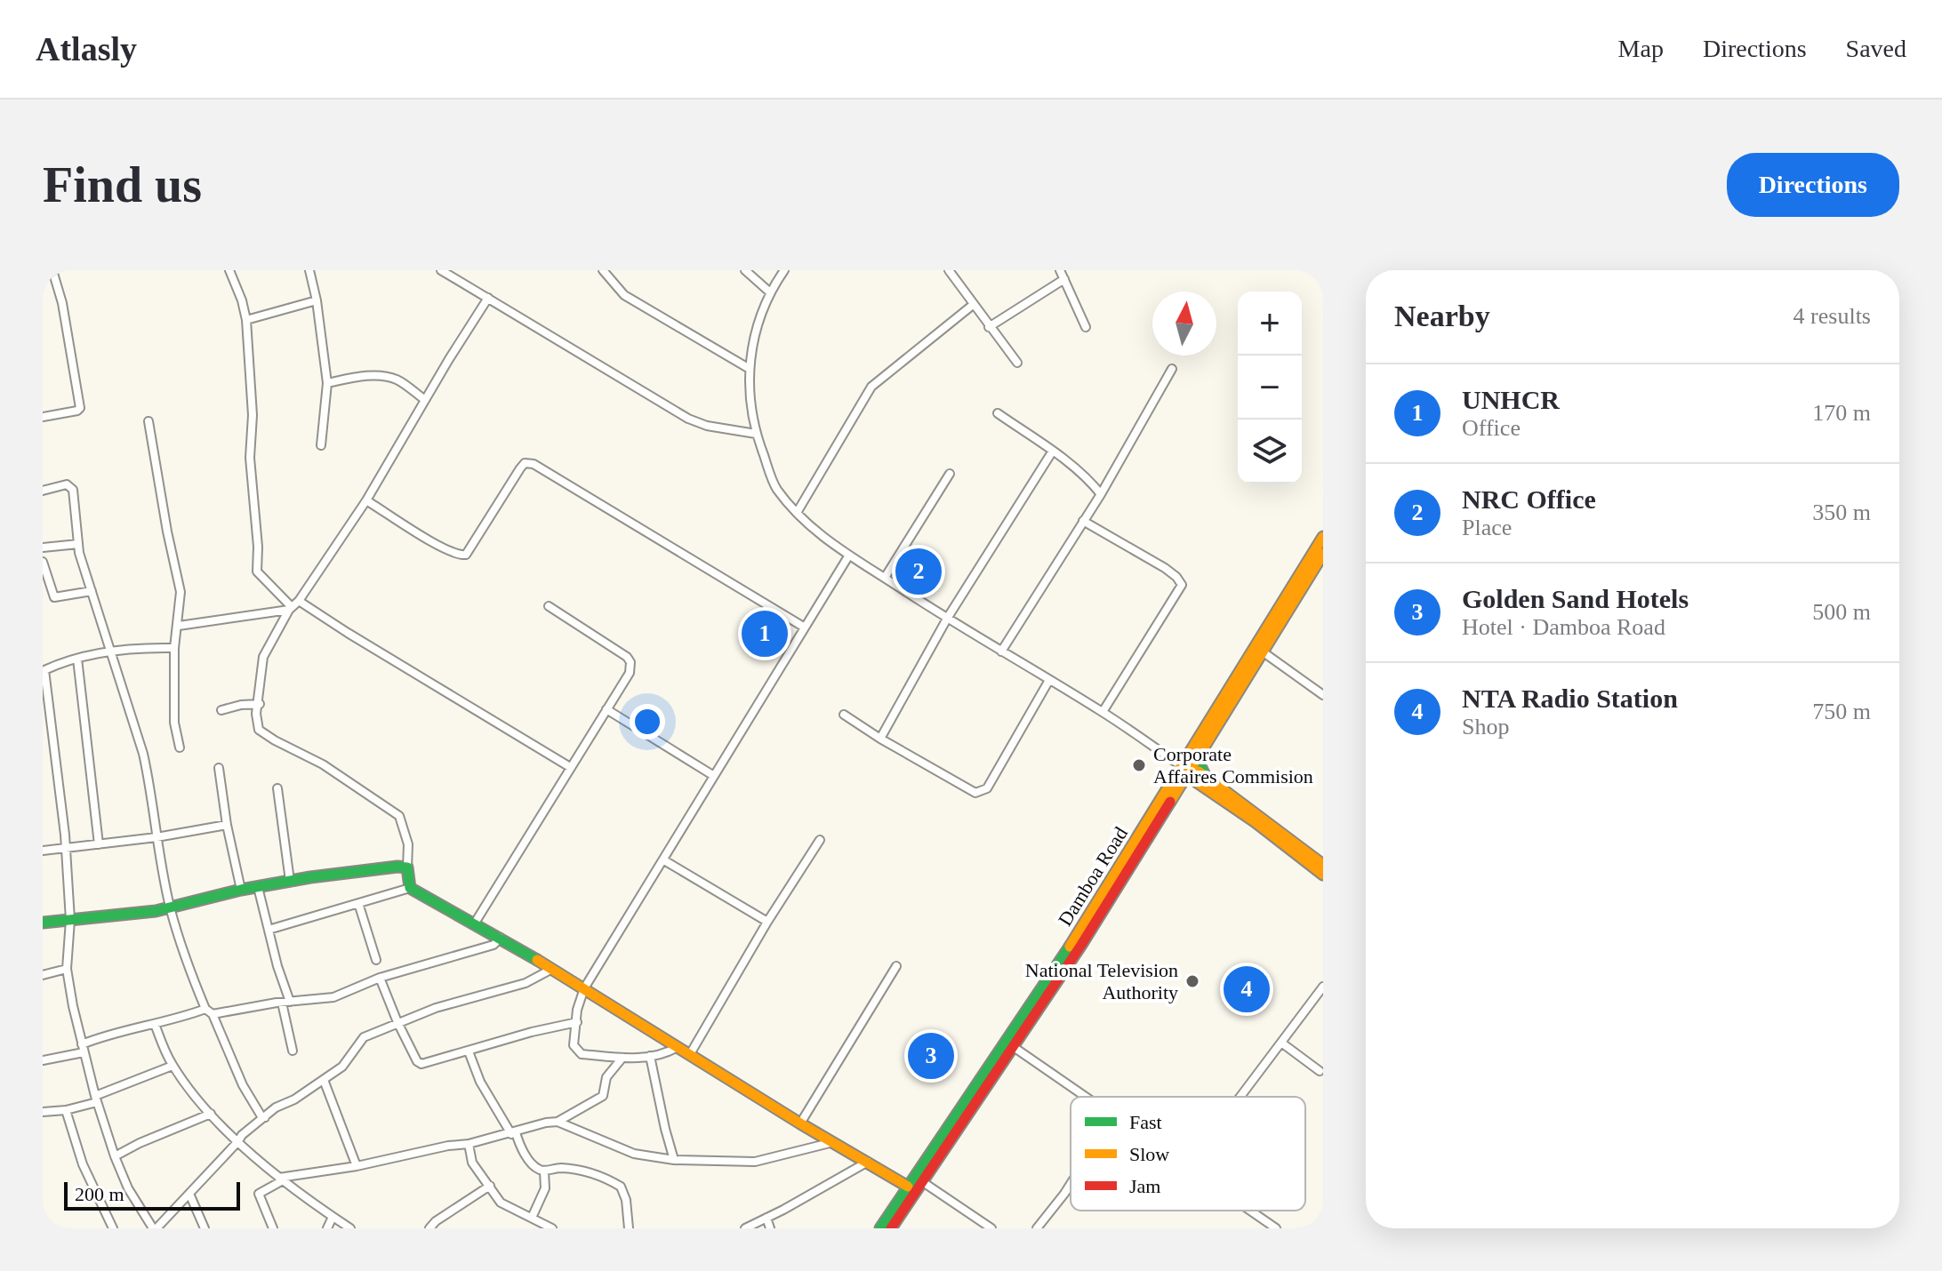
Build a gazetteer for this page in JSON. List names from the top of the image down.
{
  "streets": {
    "main road": ["Damboa Road"]
  },
  "places": ["Corporate Affaires Commision", "National Television Authority"],
  "legend": ["Fast", "Slow", "Jam"],
  "scale_bar": "200 m",
  "north": "top",
  "page": {
    "header": "Atlasly",
    "nav": ["Map", "Directions", "Saved"],
    "buttons": "Directions",
    "title": "Find us",
    "heading": ["Nearby", "4 results"],
    "map_buttons": ["+", "−"],
    "list": [
      {
        "mark": "1",
        "name": "UNHCR",
        "note": "Office",
        "value": "170 m"
      },
      {
        "mark": "2",
        "name": "NRC Office",
        "note": "Place",
        "value": "350 m"
      },
      {
        "mark": "3",
        "name": "Golden Sand Hotels",
        "note": "Hotel · Damboa Road",
        "value": "500 m"
      },
      {
        "mark": "4",
        "name": "NTA Radio Station",
        "note": "Shop",
        "value": "750 m"
      }
    ],
    "pins": [
      "2",
      "1",
      "4",
      "3"
    ],
    "scale": "200 m"
  }
}
